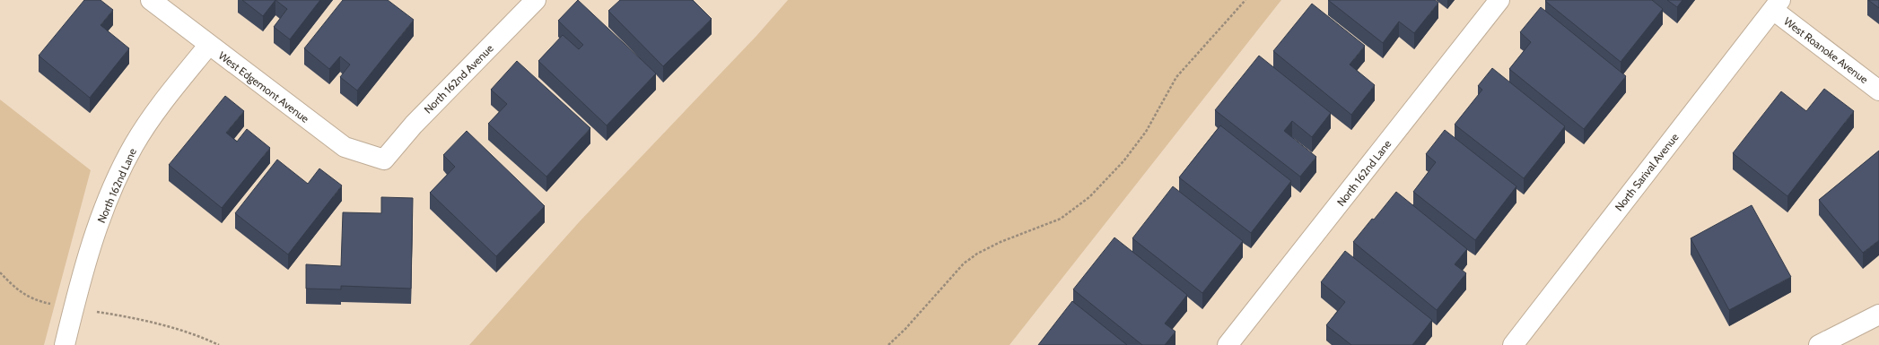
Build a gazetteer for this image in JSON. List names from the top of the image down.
{
  "streets": {
    "street": [
      "West Roanoke Avenue",
      "North 162nd Avenue",
      "West Edgemont Avenue",
      "North Sarival Avenue",
      "North 162nd Lane"
    ]
  },
  "crossings": [
    ["West Roanoke Avenue", "North Sarival Avenue"],
    ["North 162nd Avenue", "West Edgemont Avenue"],
    ["West Edgemont Avenue", "North 162nd Lane"]
  ]
}
